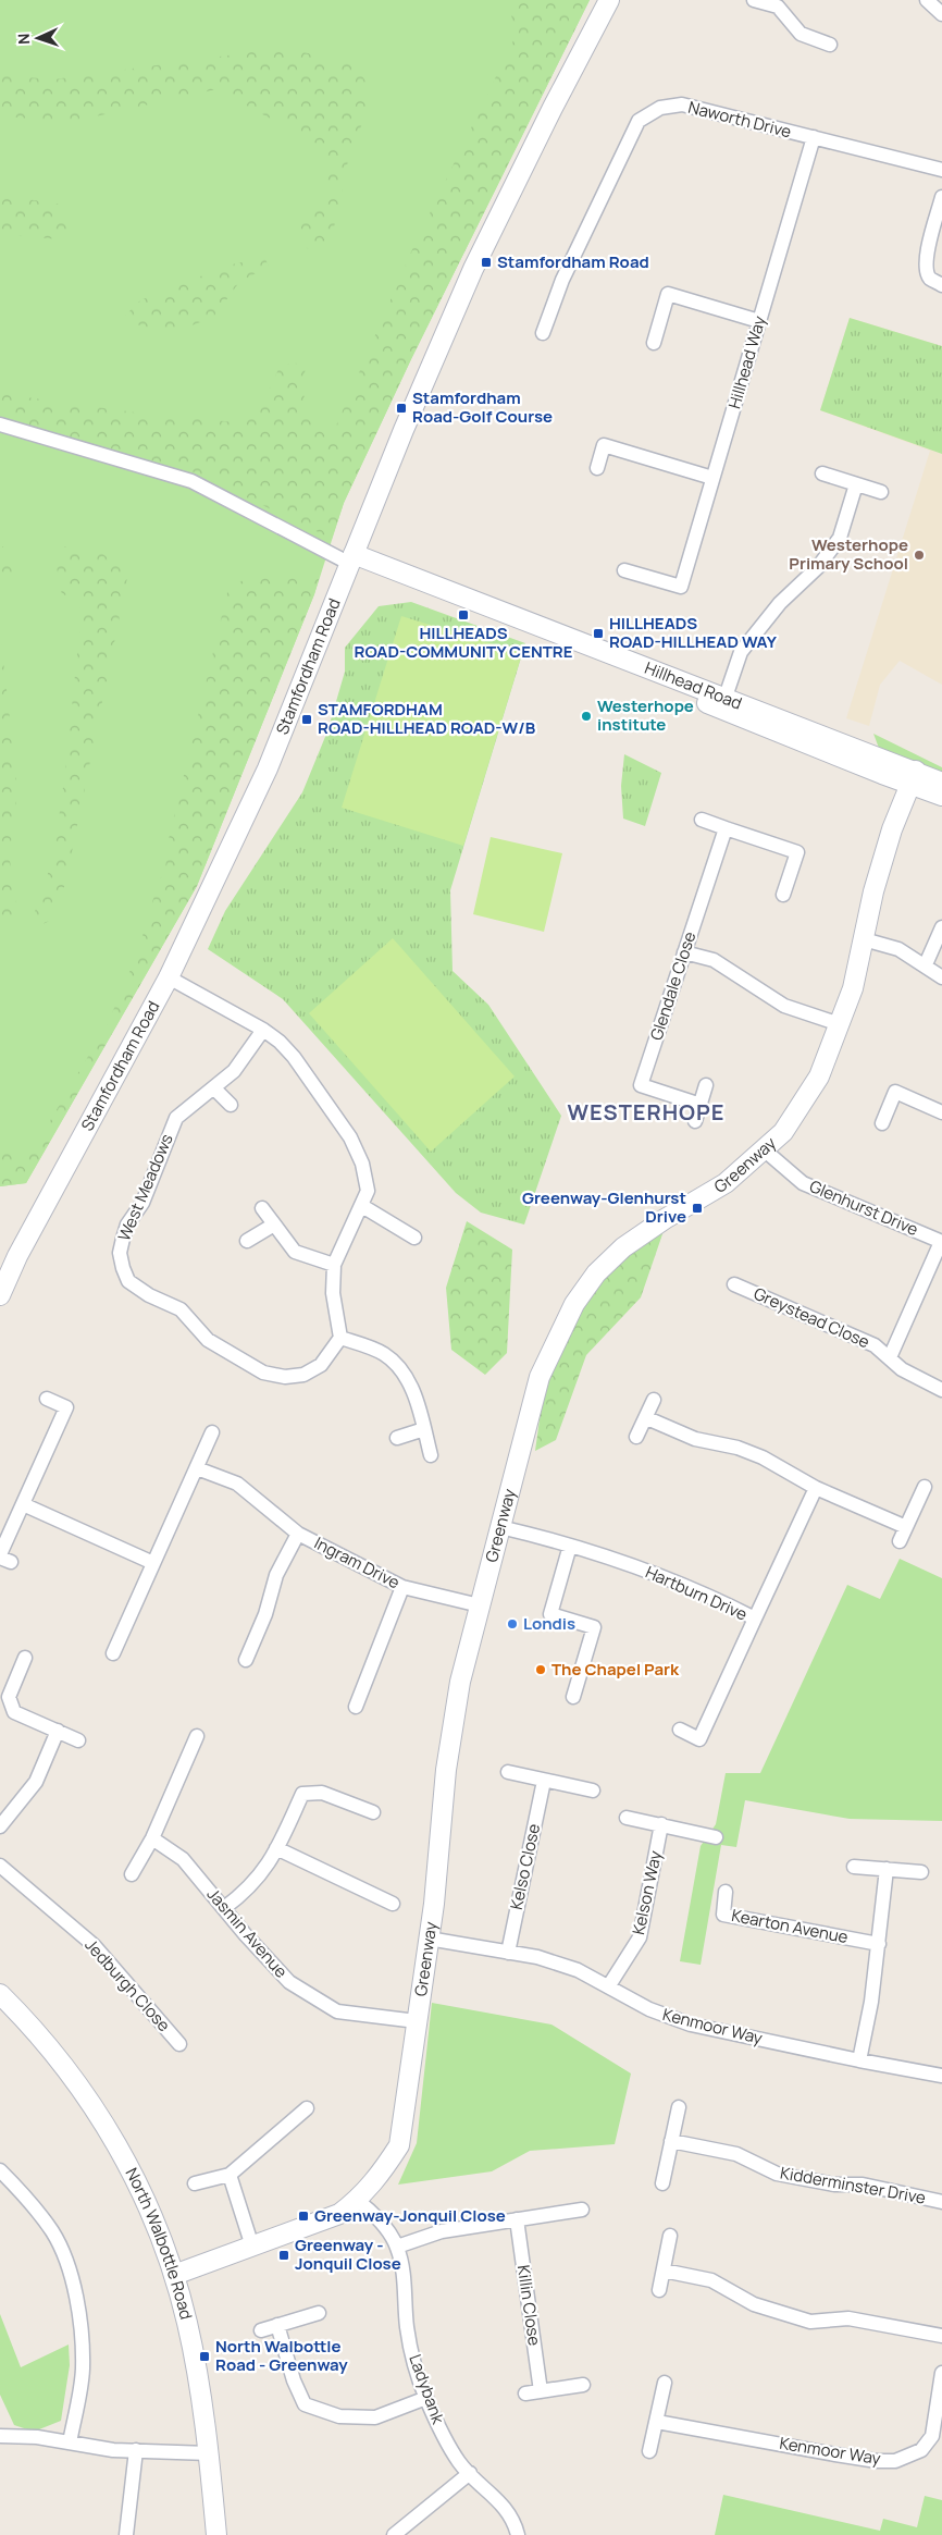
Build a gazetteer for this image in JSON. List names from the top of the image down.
{
  "streets": {
    "street": [
      "Naworth Drive",
      "Hillhead Way",
      "Stamfordham Road",
      "Hillhead Road",
      "Glendale Close",
      "Greenway",
      "West Meadows",
      "Glenhurst Drive",
      "Greystead Close",
      "Ingram Drive",
      "Hartburn Drive",
      "Kelso Close",
      "Kelson Way",
      "Kearton Avenue",
      "Jasmin Avenue",
      "Jedburgh Close",
      "Kenmoor Way",
      "Kidderminster Drive",
      "North Walbottle Road",
      "Killin Close",
      "Ladybank"
    ]
  },
  "crossings": [
    ["Naworth Drive", "Hillhead Way"],
    ["Stamfordham Road", "Hillhead Road"],
    ["Hillhead Road", "Greenway"],
    ["Greenway", "Glenhurst Drive"],
    ["Greenway", "Ingram Drive"],
    ["Greenway", "Hartburn Drive"],
    ["Greenway", "Jasmin Avenue"],
    ["Greenway", "Kenmoor Way"],
    ["Greenway", "North Walbottle Road"],
    ["Greenway", "Ladybank"],
    ["Kelso Close", "Kenmoor Way"],
    ["Kelson Way", "Kenmoor Way"]
  ],
  "districts": ["WESTERHOPE"],
  "places": {
    "transit": [
      "Stamfordham Road",
      "Stamfordham Road-Golf Course",
      "HILLHEADS ROAD-COMMUNITY CENTRE",
      "HILLHEADS ROAD-HILLHEAD WAY",
      "STAMFORDHAM ROAD-HILLHEAD ROAD-W/B",
      "Greenway-Glenhurst Drive",
      "Greenway-Jonquil Close",
      "Greenway - Jonquil Close",
      "North Walbottle Road - Greenway"
    ],
    "other": [
      "Westerhope Primary School",
      "Westerhope institute",
      "Londis",
      "The Chapel Park"
    ]
  },
  "north": "left"
}
